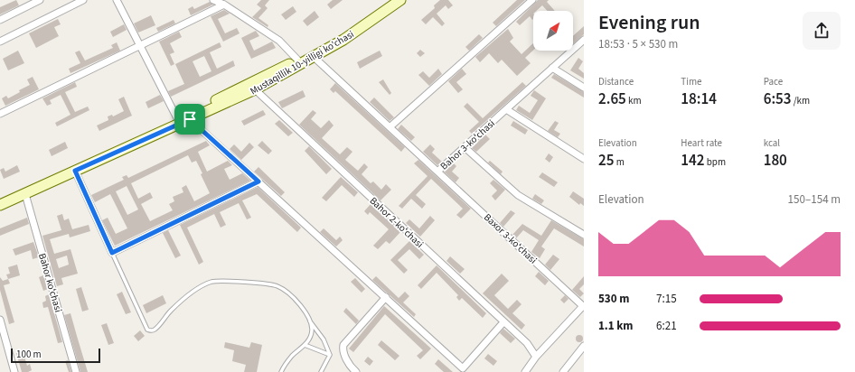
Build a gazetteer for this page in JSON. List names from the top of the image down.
{
  "streets": {
    "main road": ["Mustaqillik 10-yilligi ko'chasi"],
    "street": [
      "Bahor 3-koʻchasi",
      "Bahor 2-koʻchasi",
      "Baxor 3-koʻchasi",
      "Bahor koʻchasi"
    ]
  },
  "crossings": [
    ["Mustaqillik 10-yilligi ko'chasi", "Bahor 3-koʻchasi"],
    ["Mustaqillik 10-yilligi ko'chasi", "Bahor 2-koʻchasi"],
    ["Mustaqillik 10-yilligi ko'chasi", "Bahor koʻchasi"],
    ["Bahor 3-koʻchasi", "Baxor 3-koʻchasi"]
  ],
  "scale_bar": "100 m",
  "north": "top right",
  "page": {
    "heading": ["Evening run", "18:53 · 5 × 530 m"],
    "stats": [
      ["Distance", "2.65 km"],
      ["Time", "18:14"],
      ["Pace", "6:53 /km"],
      ["Elevation", "25 m"],
      ["Heart rate", "142 bpm"],
      ["kcal", "180"]
    ],
    "chart": ["Elevation", "150–154 m"],
    "list": [
      {
        "name": "530 m",
        "note": "7:15"
      },
      {
        "name": "1.1 km",
        "note": "6:21"
      }
    ],
    "scale": "100 m"
  }
}
